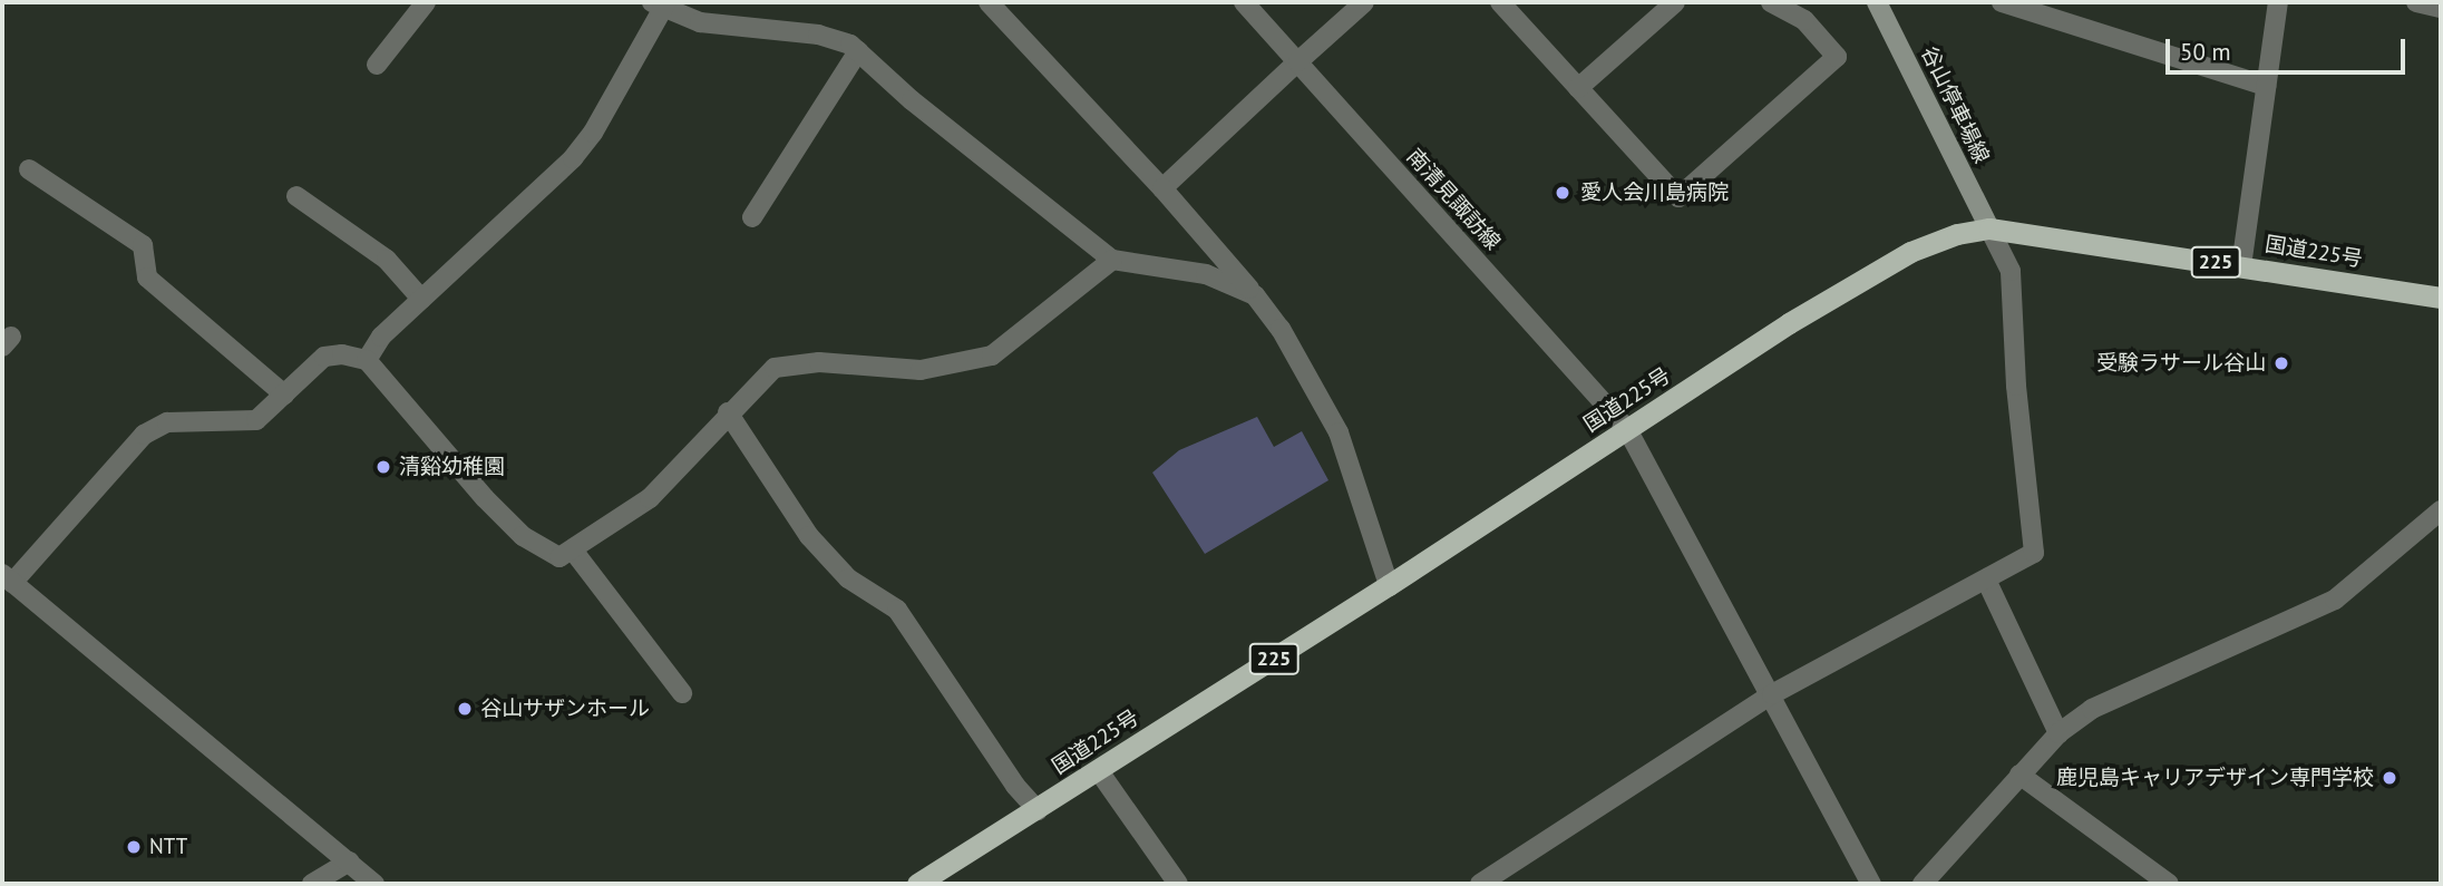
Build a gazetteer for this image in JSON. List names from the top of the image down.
{
  "streets": {
    "highway": ["国道225号", "225"],
    "main road": ["谷山停車場線"],
    "street": ["南清見諏訪線"]
  },
  "crossings": [
    ["谷山停車場線", "国道225号"],
    ["南清見諏訪線", "国道225号"]
  ],
  "places": [
    "愛人会川島病院",
    "受験ラサール谷山",
    "清谿幼稚園",
    "谷山サザンホール",
    "鹿児島キャリアデザイン専門学校",
    "NTT"
  ],
  "scale_bar": "50 m"
}
